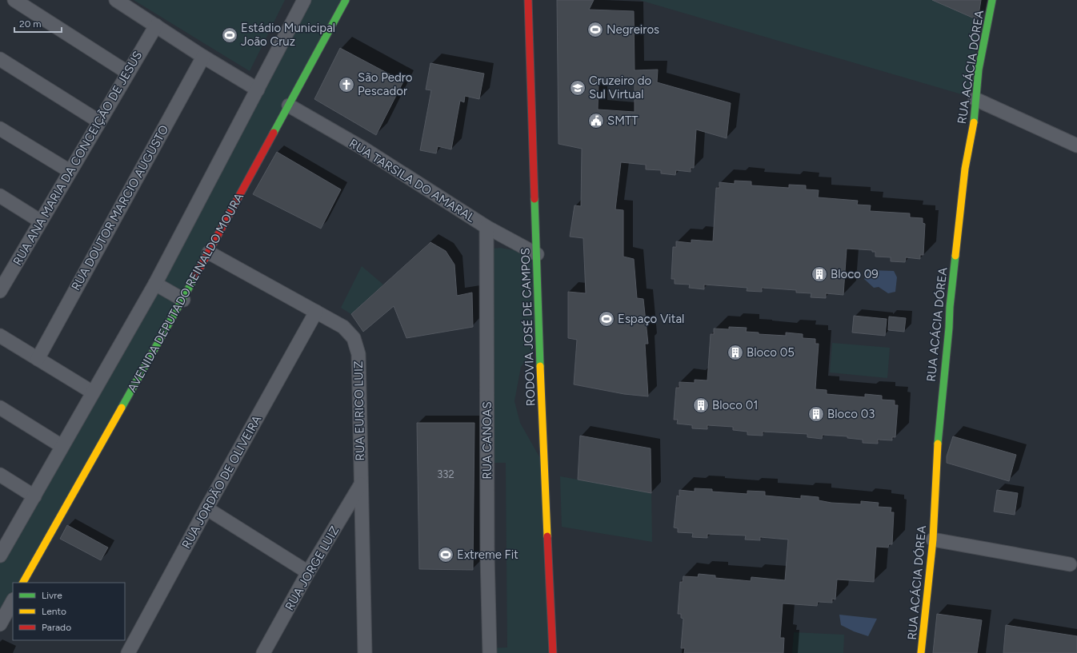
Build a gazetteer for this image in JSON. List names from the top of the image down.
{
  "streets": {
    "street": [
      "RUA ACÁCIA DÓREA",
      "RUA ANA MARIA DA CONCEIÇÃO DE JESUS",
      "RUA TARSILA DO AMARAL",
      "RUA DOUTOR MARCIO AUGUSTO",
      "AVENIDA DEPUTADO REINALDO MOURA",
      "RODOVIA JOSÉ DE CAMPOS",
      "RUA EURICO LUIZ",
      "RUA CANOAS",
      "RUA JORDÃO DE OLIVEIRA",
      "RUA JORGE LUIZ"
    ]
  },
  "crossings": [
    ["RUA TARSILA DO AMARAL", "AVENIDA DEPUTADO REINALDO MOURA"],
    ["RUA TARSILA DO AMARAL", "RODOVIA JOSÉ DE CAMPOS"],
    ["RUA TARSILA DO AMARAL", "RUA CANOAS"],
    ["AVENIDA DEPUTADO REINALDO MOURA", "RUA EURICO LUIZ"],
    ["RUA EURICO LUIZ", "RUA JORDÃO DE OLIVEIRA"],
    ["RUA EURICO LUIZ", "RUA JORGE LUIZ"]
  ],
  "places": {
    "sports": [
      "Negreiros",
      "Estádio Municipal João Cruz",
      "Espaço Vital",
      "Extreme Fit"
    ],
    "church": ["São Pedro Pescador"],
    "school or university": ["Cruzeiro do Sul Virtual"],
    "public building": ["SMTT"],
    "building": [
      "Bloco 09",
      "Bloco 05",
      "Bloco 01",
      "Bloco 03"
    ]
  },
  "house_numbers": ["332"],
  "legend": ["Livre", "Lento", "Parado"],
  "scale_bar": "20 m"
}
